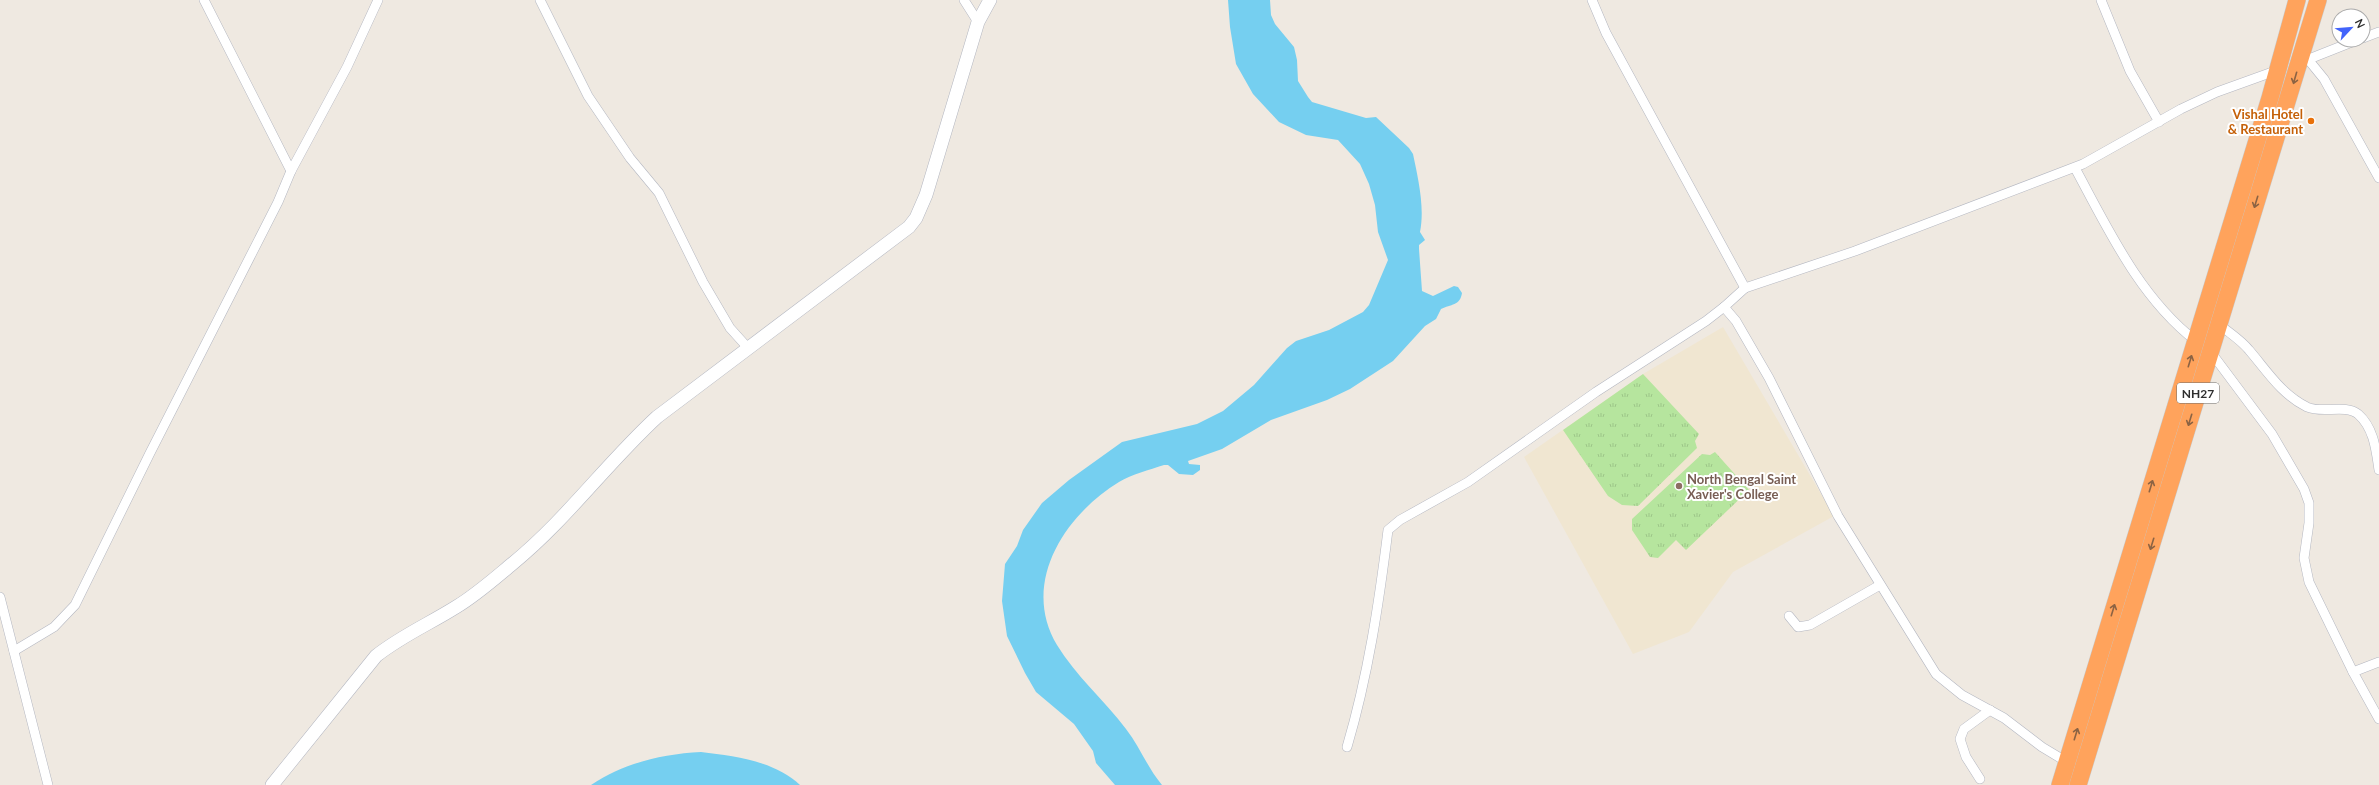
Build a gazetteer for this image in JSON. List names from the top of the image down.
{
  "streets": {
    "highway": ["NH27"]
  },
  "places": ["Vishal Hotel & Restaurant", "North Bengal Saint Xavier's College"],
  "north": "top right"
}
